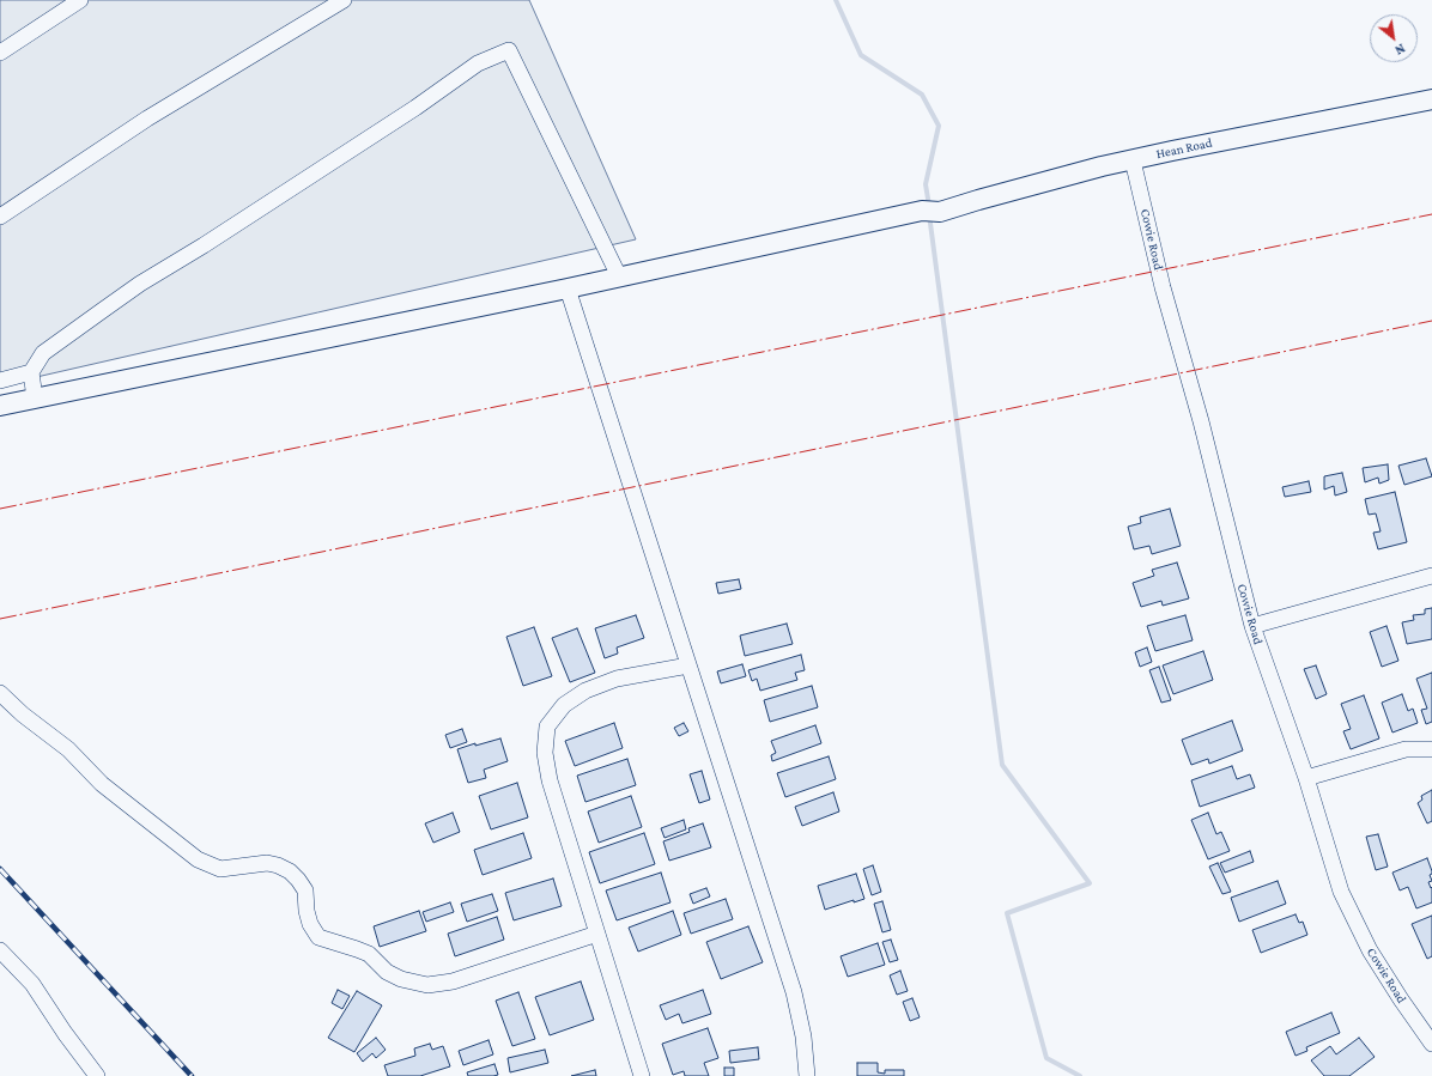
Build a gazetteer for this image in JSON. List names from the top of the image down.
{
  "streets": {
    "street": ["Hean Road", "Cowie Road"]
  },
  "crossings": [
    ["Hean Road", "Cowie Road"]
  ],
  "north": "bottom right"
}
